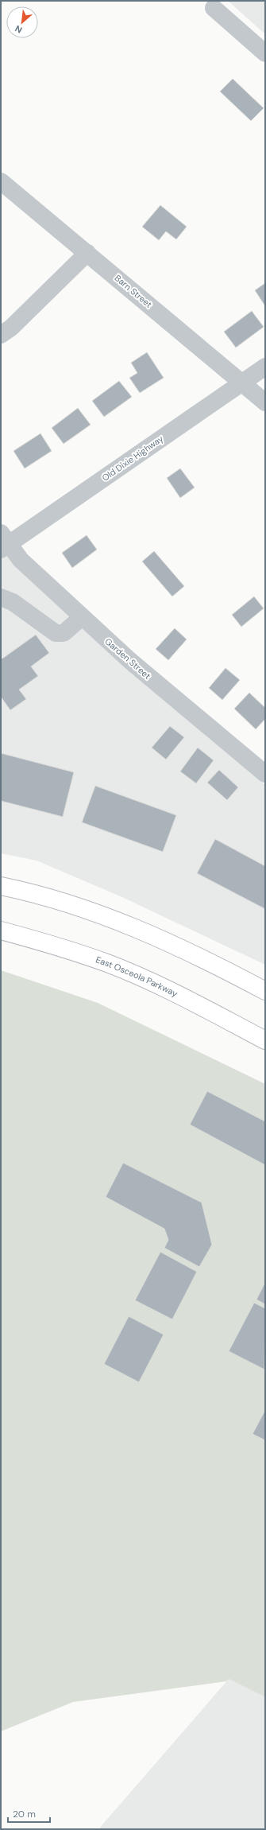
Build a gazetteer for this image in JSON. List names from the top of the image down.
{
  "streets": {
    "main road": ["East Osceola Parkway"],
    "street": ["Barn Street", "Old Dixie Highway", "Garden Street"]
  },
  "crossings": [
    ["Barn Street", "Old Dixie Highway"],
    ["Old Dixie Highway", "Garden Street"]
  ],
  "scale_bar": "20 m",
  "north": "bottom left"
}
